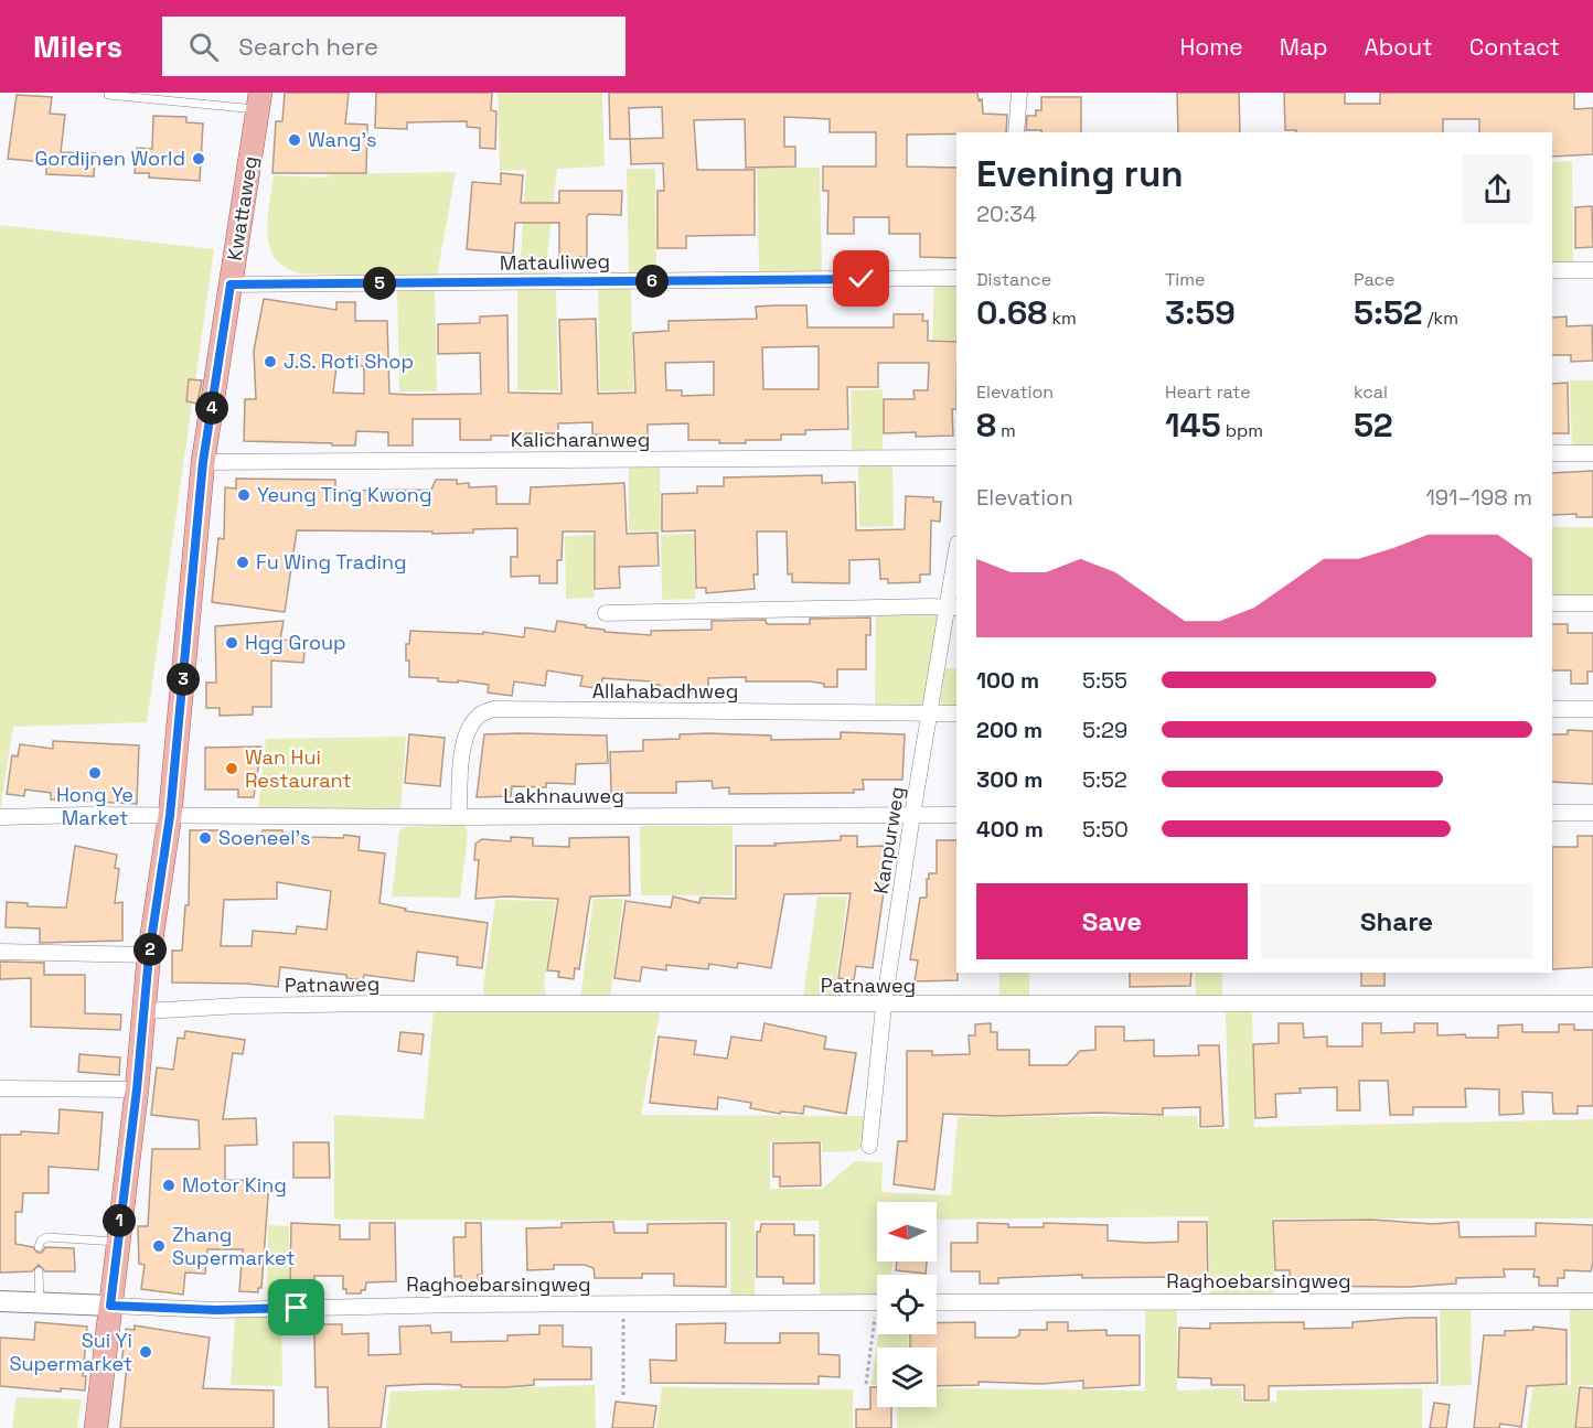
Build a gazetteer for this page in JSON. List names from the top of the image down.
{
  "streets": {
    "main road": ["Kwattaweg"],
    "street": [
      "Matauliweg",
      "Kalicharanweg",
      "Allahabadhweg",
      "Lakhnauweg",
      "Kanpurweg",
      "Patnaweg",
      "Raghoebarsingweg"
    ]
  },
  "crossings": [
    ["Kwattaweg", "Matauliweg"],
    ["Kwattaweg", "Kalicharanweg"],
    ["Kwattaweg", "Lakhnauweg"],
    ["Kwattaweg", "Patnaweg"],
    ["Kwattaweg", "Raghoebarsingweg"],
    ["Allahabadhweg", "Lakhnauweg"],
    ["Allahabadhweg", "Kanpurweg"],
    ["Lakhnauweg", "Kanpurweg"],
    ["Kanpurweg", "Patnaweg"]
  ],
  "places": [
    "Wang's",
    "Gordijnen World",
    "J.S. Roti Shop",
    "Yeung Ting Kwong",
    "Fu Wing Trading",
    "Hgg Group",
    "Wan Hui Restaurant",
    "Hong Ye Market",
    "Soeneel's",
    "Motor King",
    "Zhang Supermarket",
    "Sui Yi Supermarket"
  ],
  "north": "left",
  "page": {
    "header": "Milers",
    "search": "Search here",
    "nav": [
      "Home",
      "Map",
      "About",
      "Contact"
    ],
    "heading": ["Evening run", "20:34"],
    "stats": [
      ["Distance", "0.68 km"],
      ["Time", "3:59"],
      ["Pace", "5:52 /km"],
      ["Elevation", "8 m"],
      ["Heart rate", "145 bpm"],
      ["kcal", "52"]
    ],
    "pins": [
      "6",
      "5",
      "4",
      "3",
      "2",
      "1"
    ],
    "chart": ["Elevation", "191–198 m"],
    "list": [
      {
        "name": "100 m",
        "note": "5:55"
      },
      {
        "name": "200 m",
        "note": "5:29"
      },
      {
        "name": "300 m",
        "note": "5:52"
      },
      {
        "name": "400 m",
        "note": "5:50"
      }
    ],
    "buttons": ["Save", "Share"]
  }
}
